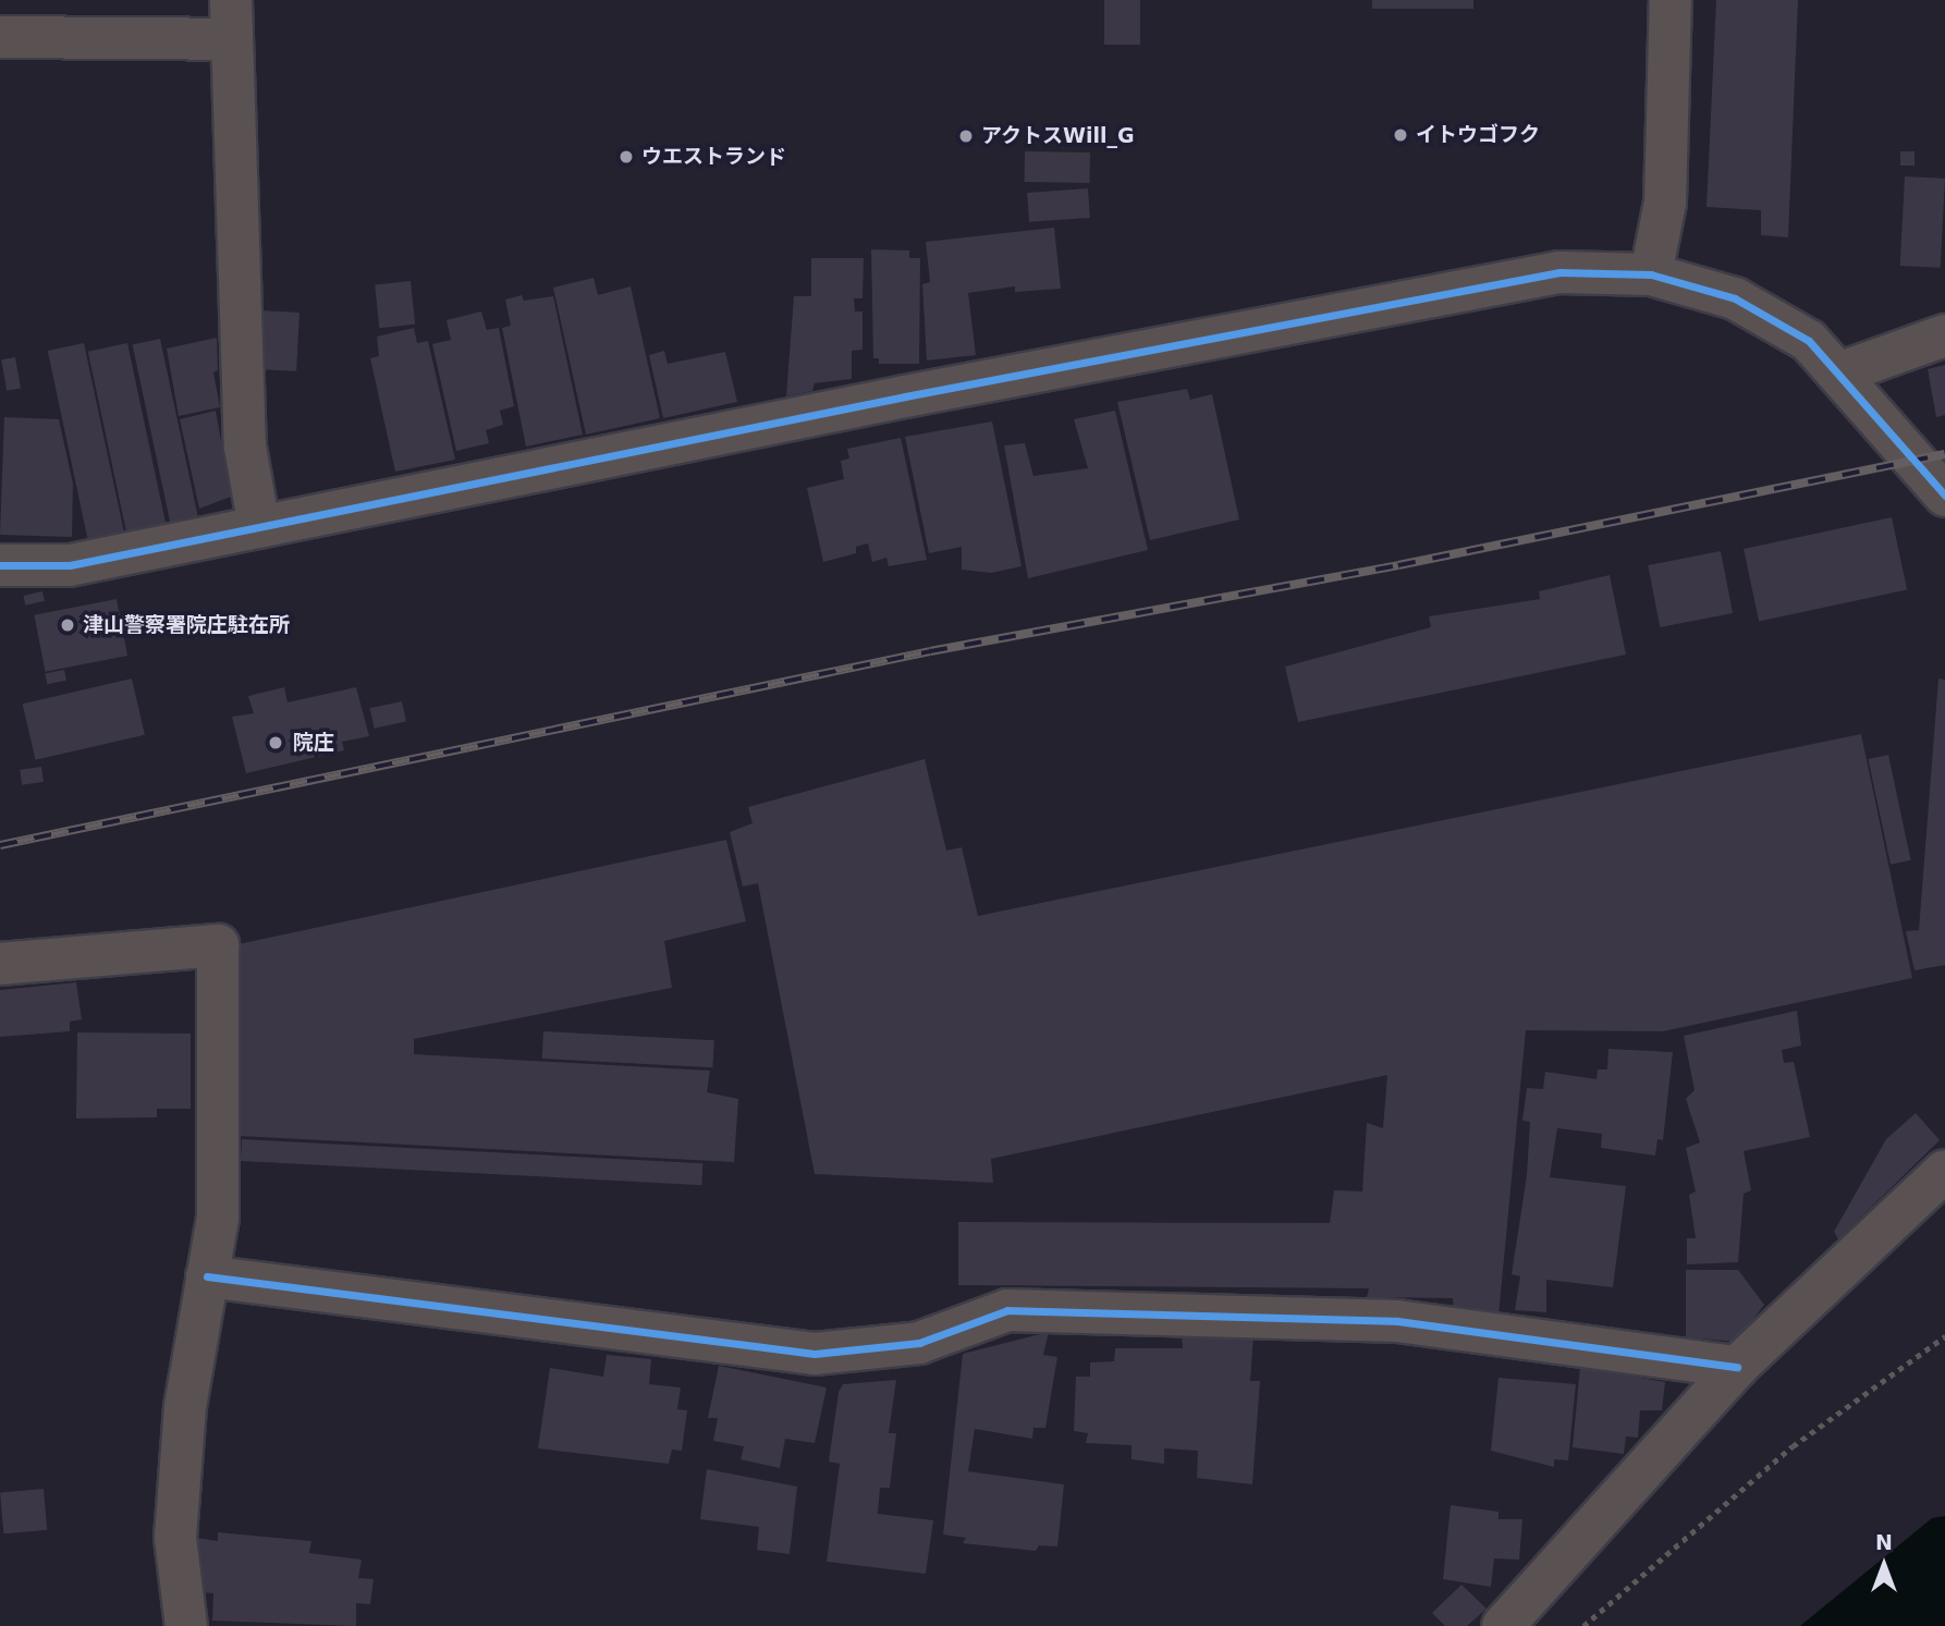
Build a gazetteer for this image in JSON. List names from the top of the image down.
{
  "places": [
    "イトウゴフク",
    "アクトスWill_G",
    "ウエストランド",
    "津山警察署院庄駐在所",
    "院庄"
  ],
  "north": "top"
}
